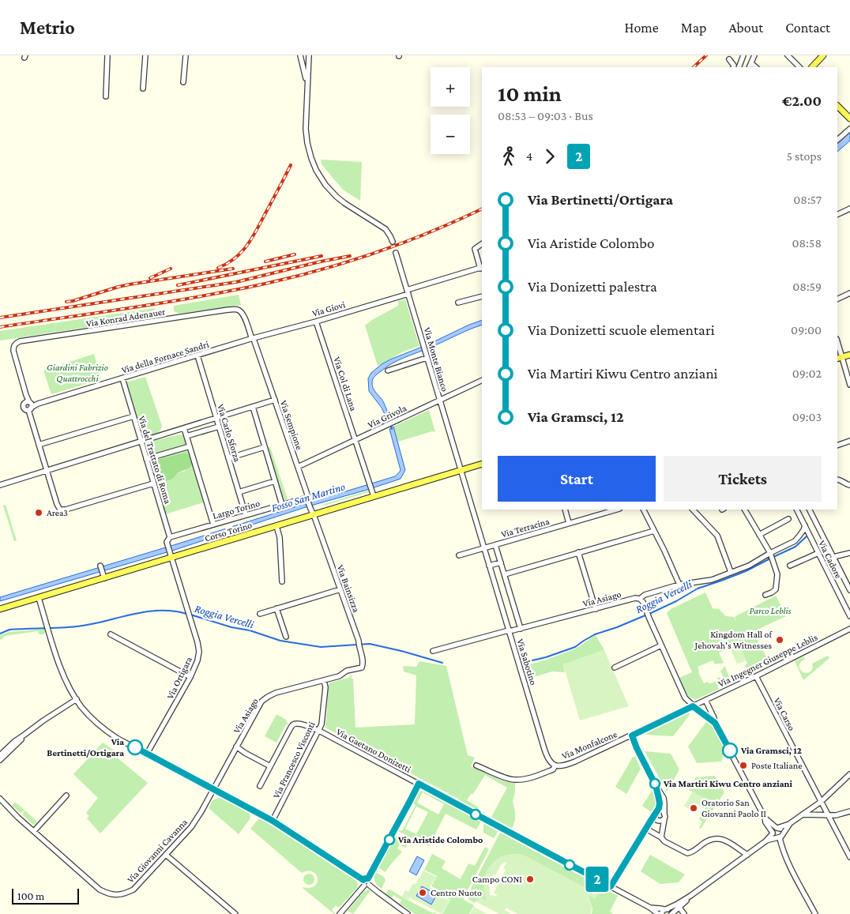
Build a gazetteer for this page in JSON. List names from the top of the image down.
{
  "streets": {
    "main road": ["Corso Torino"],
    "street": [
      "Via Giovi",
      "Via Konrad Adenauer",
      "Via della Fornace Sandri",
      "Via Monte Bianco",
      "Via Col di Lana",
      "Via Grivola",
      "Via Sempione",
      "Via Carlo Sforza",
      "Via del Trattato di Roma",
      "Largo Torino",
      "Via Terracina",
      "Via Cadore",
      "Via Bainsizza",
      "Via Asiago",
      "Via Ingegner Giuseppe Leblis",
      "Via Sabotino",
      "Via Ortigara",
      "Via Carso",
      "Via Monfalcone",
      "Via Gaetano Donizetti",
      "Via Francesco Visconti",
      "Via Giovanni Cavanna"
    ]
  },
  "crossings": [
    ["Via Giovi", "Via della Fornace Sandri"],
    ["Via Giovi", "Via Monte Bianco"],
    ["Via Giovi", "Via Col di Lana"],
    ["Via Giovi", "Via Sempione"],
    ["Via Konrad Adenauer", "Via Sempione"],
    ["Via della Fornace Sandri", "Via Sempione"],
    ["Via della Fornace Sandri", "Via Carlo Sforza"],
    ["Via della Fornace Sandri", "Via del Trattato di Roma"],
    ["Via Monte Bianco", "Via Grivola"],
    ["Via Monte Bianco", "Corso Torino"],
    ["Via Monte Bianco", "Via Sabotino"],
    ["Via Col di Lana", "Via Grivola"],
    ["Via Col di Lana", "Corso Torino"],
    ["Via Grivola", "Via Sempione"],
    ["Via Sempione", "Largo Torino"],
    ["Via Sempione", "Corso Torino"],
    ["Via Sempione", "Via Bainsizza"],
    ["Via Carlo Sforza", "Largo Torino"],
    ["Via del Trattato di Roma", "Largo Torino"],
    ["Via del Trattato di Roma", "Via Ortigara"],
    ["Via Terracina", "Via Sabotino"],
    ["Corso Torino", "Via Bainsizza"],
    ["Corso Torino", "Via Sabotino"],
    ["Corso Torino", "Via Ortigara"],
    ["Via Cadore", "Via Asiago"],
    ["Via Bainsizza", "Via Asiago"],
    ["Via Asiago", "Via Sabotino"],
    ["Via Asiago", "Via Francesco Visconti"],
    ["Via Asiago", "Via Giovanni Cavanna"],
    ["Via Ingegner Giuseppe Leblis", "Via Carso"],
    ["Via Ingegner Giuseppe Leblis", "Via Monfalcone"],
    ["Via Sabotino", "Via Monfalcone"],
    ["Via Gaetano Donizetti", "Via Francesco Visconti"]
  ],
  "water": ["Fosso San Martino", "Roggia Vercelli"],
  "parks": ["Giardini Fabrizio Quattrocchi", "Parco Leblis"],
  "places": [
    "Area3",
    "Kingdom Hall of Jehovah's Witnesses",
    "Via Bertinetti/Ortigara",
    "Via Gramsci, 12",
    "Poste Italiane",
    "Via Martiri Kiwu Centro anziani",
    "Oratorio San Giovanni Paolo II",
    "Via Aristide Colombo",
    "Campo CONI",
    "Centro Nuoto"
  ],
  "lines": ["bus line 2"],
  "scale_bar": "100 m",
  "page": {
    "header": "Metrio",
    "nav": [
      "Home",
      "Map",
      "About",
      "Contact"
    ],
    "on_map": "2",
    "map_buttons": ["+", "−"],
    "heading": ["10 min", "08:53 – 09:03 · Bus", "€2.00"],
    "legs": ["4", "2", "5 stops"],
    "list": [
      {
        "name": "Via Bertinetti/Ortigara",
        "value": "08:57"
      },
      {
        "name": "Via Aristide Colombo",
        "value": "08:58"
      },
      {
        "name": "Via Donizetti palestra",
        "value": "08:59"
      },
      {
        "name": "Via Donizetti scuole elementari",
        "value": "09:00"
      },
      {
        "name": "Via Martiri Kiwu Centro anziani",
        "value": "09:02"
      },
      {
        "name": "Via Gramsci, 12",
        "value": "09:03"
      }
    ],
    "buttons": ["Start", "Tickets"],
    "scale": "100 m"
  }
}
